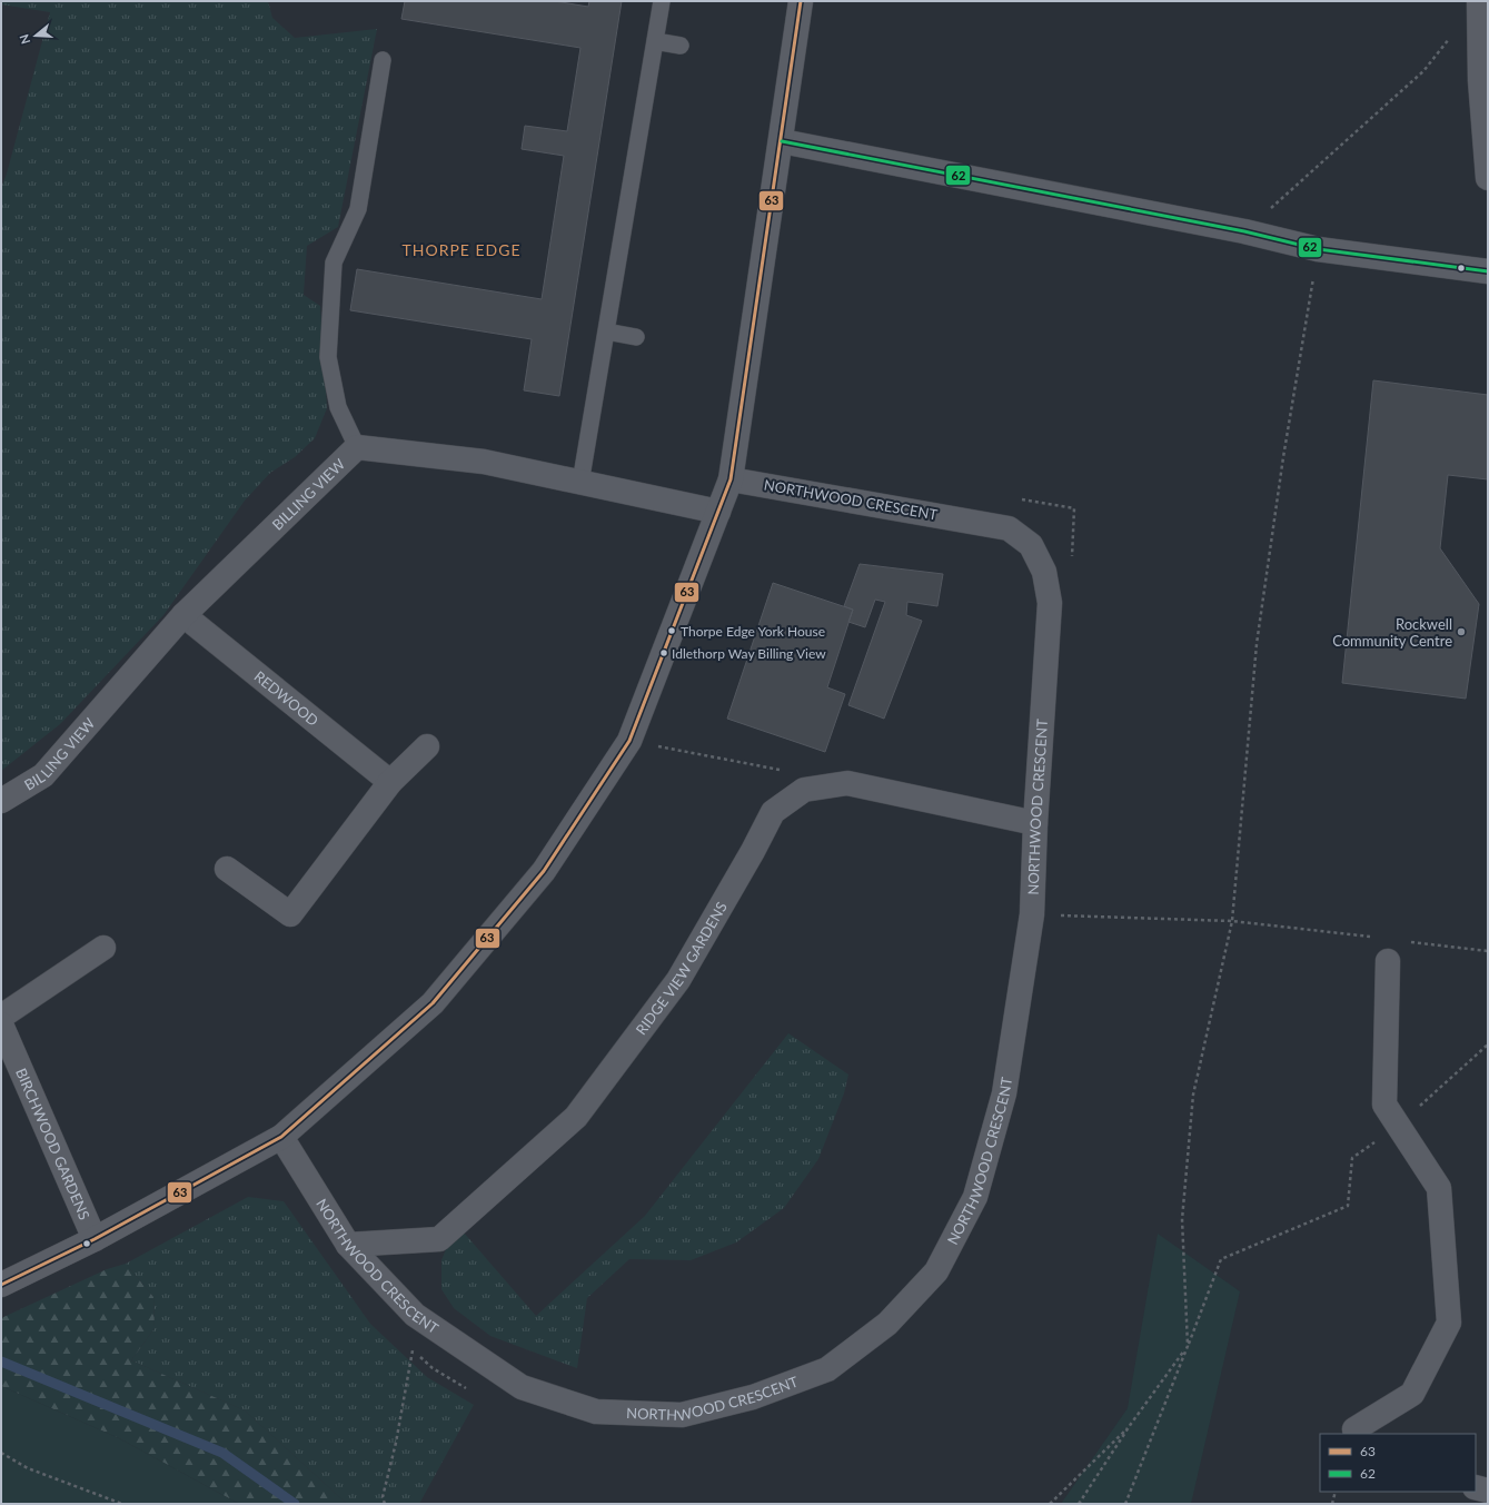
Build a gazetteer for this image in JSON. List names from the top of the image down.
{
  "streets": {
    "street": [
      "BILLING VIEW",
      "NORTHWOOD CRESCENT",
      "REDWOOD",
      "RIDGE VIEW GARDENS",
      "BIRCHWOOD GARDENS"
    ]
  },
  "crossings": [
    ["BILLING VIEW", "REDWOOD"],
    ["NORTHWOOD CRESCENT", "RIDGE VIEW GARDENS"]
  ],
  "districts": ["THORPE EDGE"],
  "places": ["Thorpe Edge York House", "Rockwell Community Centre", "Idlethorp Way Billing View"],
  "lines": ["transit line 63", "transit line 62"],
  "legend": ["63", "62"],
  "north": "left"
}
